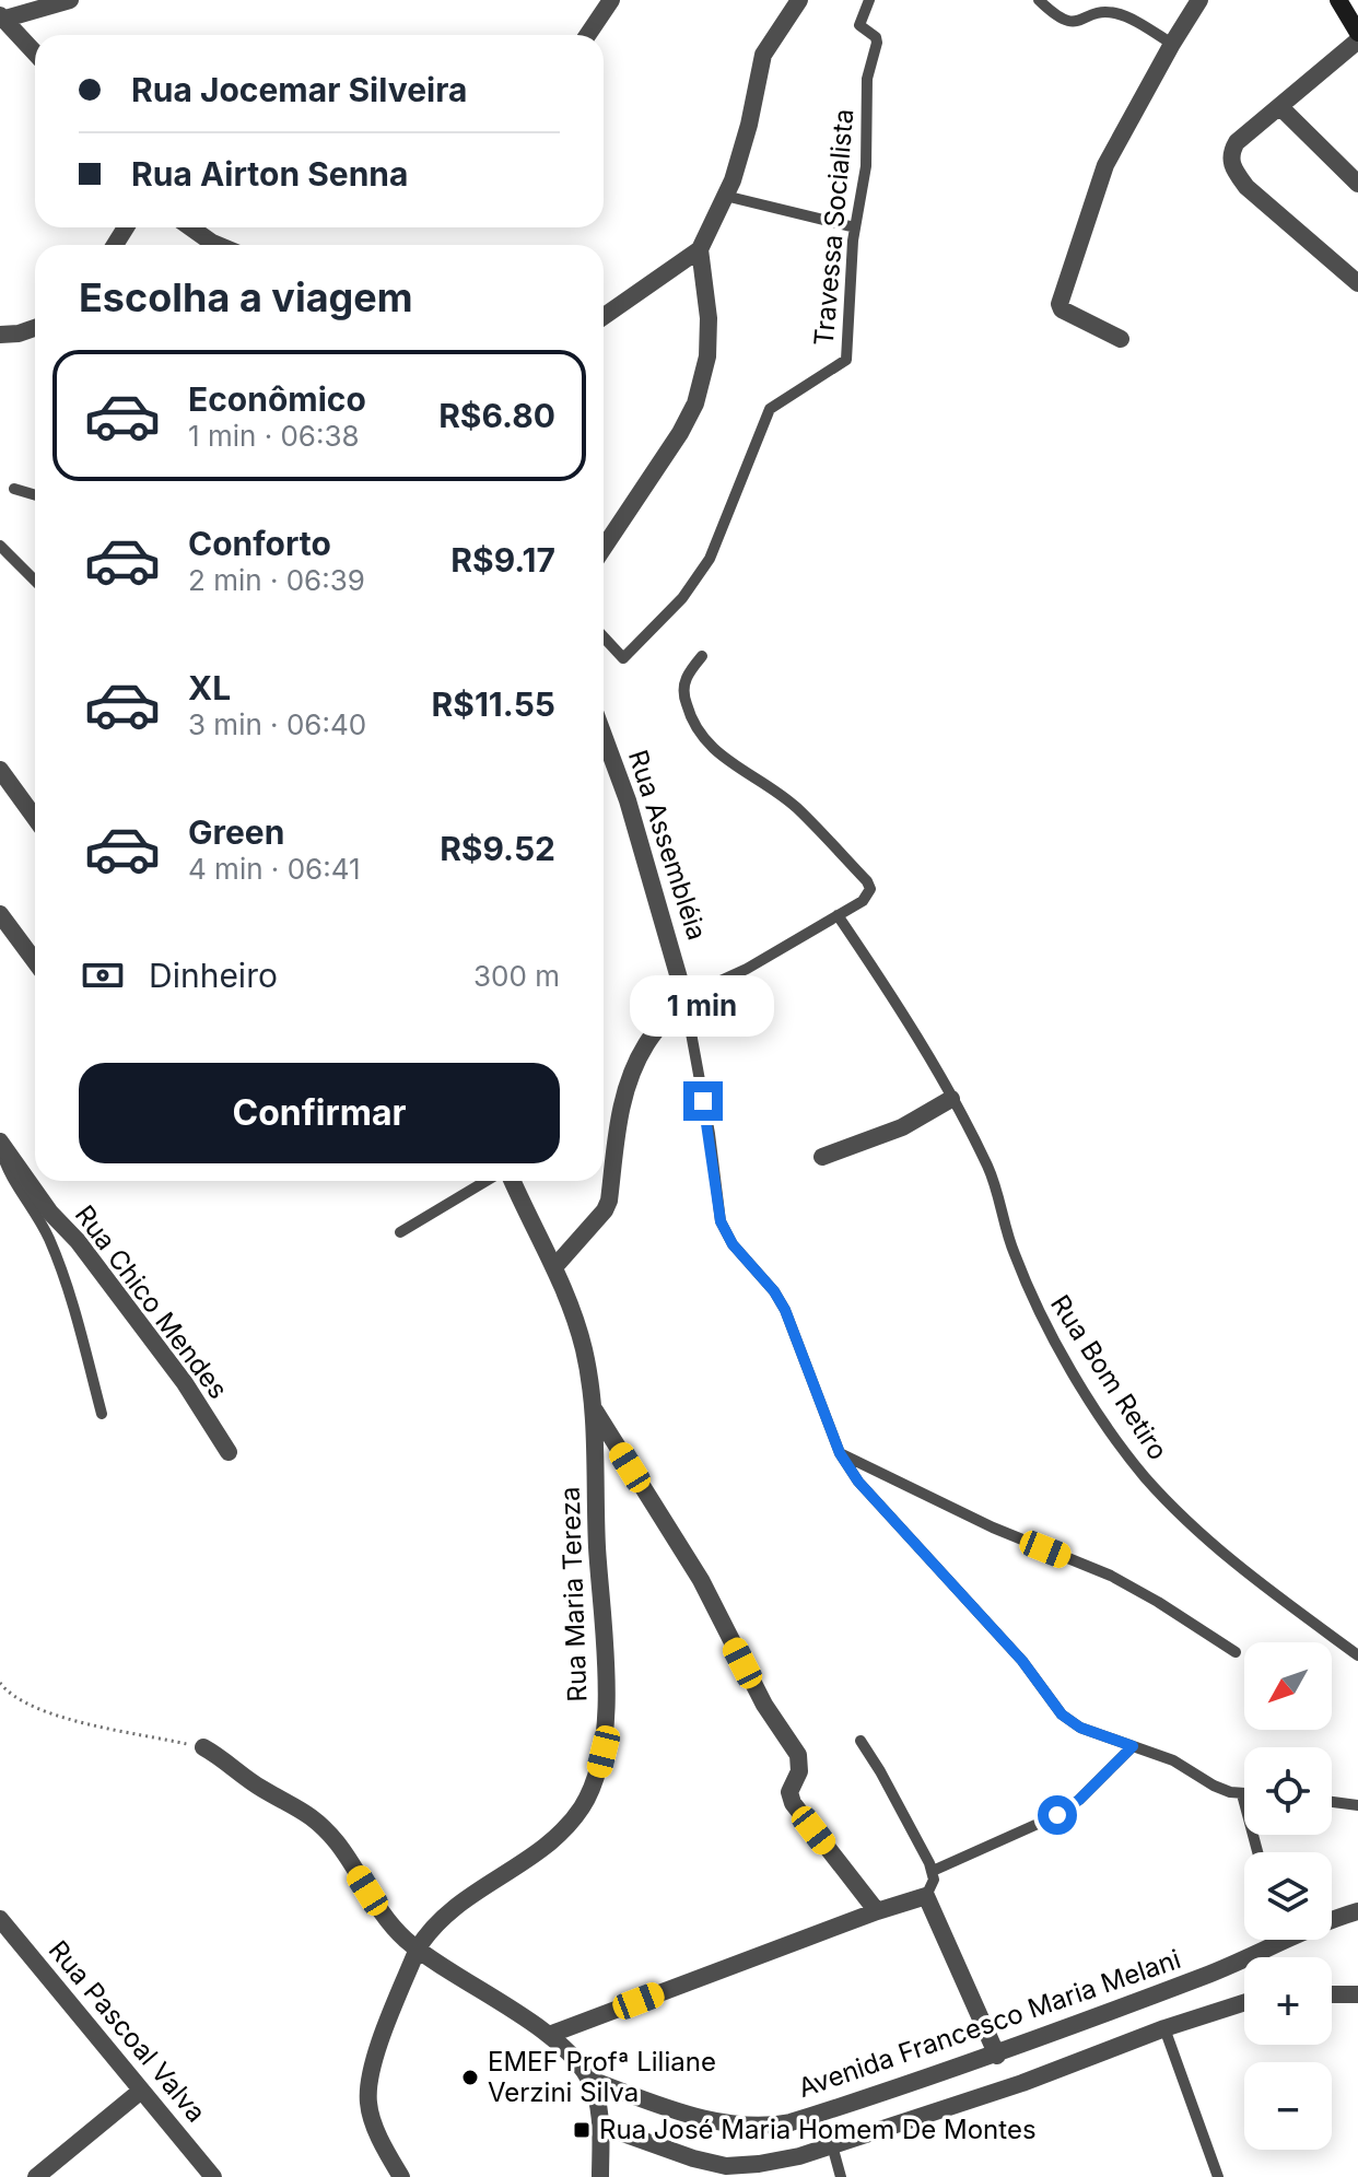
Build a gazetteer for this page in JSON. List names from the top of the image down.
{
  "streets": {
    "street": [
      "Rua Assembléia",
      "Rua Chico Mendes",
      "Rua Maria Tereza",
      "Avenida Francesco Maria Melani",
      "Rua Pascoal Valva"
    ],
    "lane": ["Travessa Socialista", "Rua Bom Retiro"]
  },
  "places": {
    "other": ["EMEF Profª Liliane Verzini Silva"],
    "transit": ["Rua José Maria Homem De Montes"]
  },
  "north": "bottom left",
  "page": {
    "banner": ["Rua Jocemar Silveira", "Rua Airton Senna"],
    "heading": "Escolha a viagem",
    "list": [
      {
        "name": "Econômico",
        "note": "1 min · 06:38",
        "value": "R$6.80"
      },
      {
        "name": "Conforto",
        "note": "2 min · 06:39",
        "value": "R$9.17"
      },
      {
        "name": "XL",
        "note": "3 min · 06:40",
        "value": "R$11.55"
      },
      {
        "name": "Green",
        "note": "4 min · 06:41",
        "value": "R$9.52"
      }
    ],
    "pay": ["Dinheiro", "300 m"],
    "bubble": "1 min",
    "buttons": "Confirmar",
    "map_buttons": ["+", "−"]
  }
}
